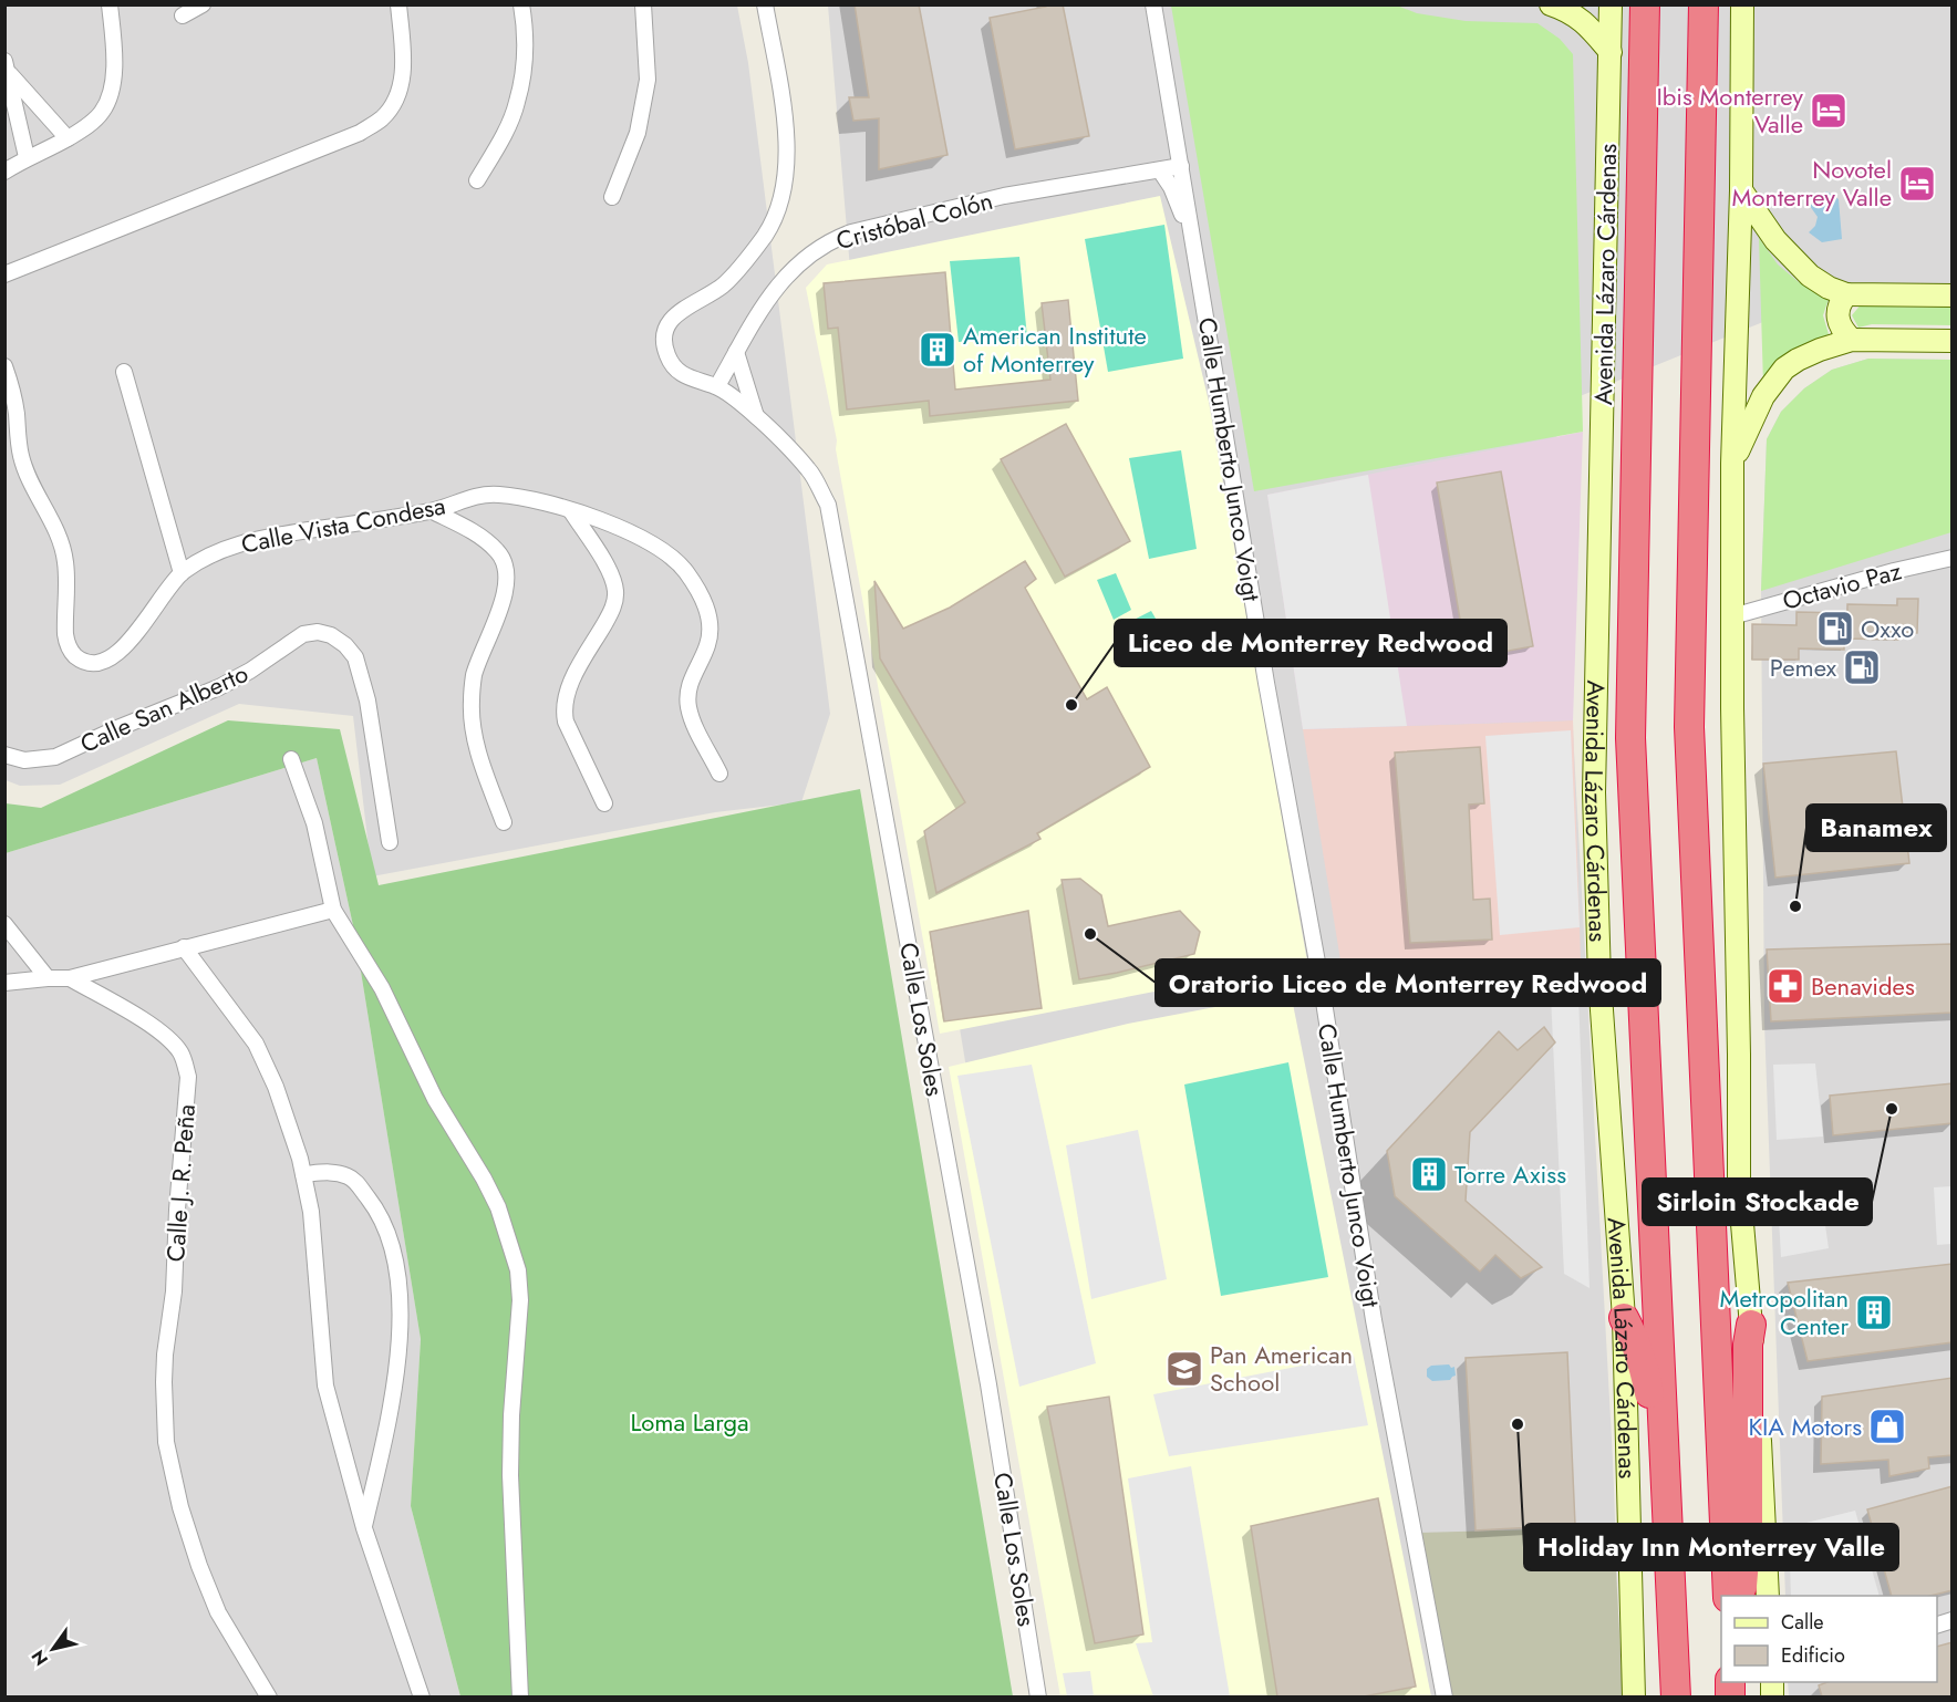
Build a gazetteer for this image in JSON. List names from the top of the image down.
{
  "streets": {
    "highway": ["Avenida Lázaro Cárdenas"],
    "street": [
      "Cristóbal Colón",
      "Calle Humberto Junco Voigt",
      "Calle Vista Condesa",
      "Octavio Paz",
      "Calle San Alberto",
      "Calle Los Soles",
      "Calle J. R. Peña"
    ]
  },
  "crossings": [
    ["Cristóbal Colón", "Calle Humberto Junco Voigt"],
    ["Cristóbal Colón", "Calle Los Soles"]
  ],
  "parks": ["Loma Larga"],
  "places": {
    "hotel": ["Ibis Monterrey Valle", "Novotel Monterrey Valle"],
    "building": ["American Institute of Monterrey", "Torre Axiss", "Metropolitan Center"],
    "fuel station": ["Oxxo", "Pemex"],
    "other": [
      "Liceo de Monterrey Redwood",
      "Banamex",
      "Oratorio Liceo de Monterrey Redwood",
      "Sirloin Stockade",
      "Holiday Inn Monterrey Valle"
    ],
    "pharmacy": ["Benavides"],
    "school or university": ["Pan American School"],
    "shop": ["KIA Motors"]
  },
  "legend": ["Calle", "Edificio"],
  "north": "bottom left"
}
